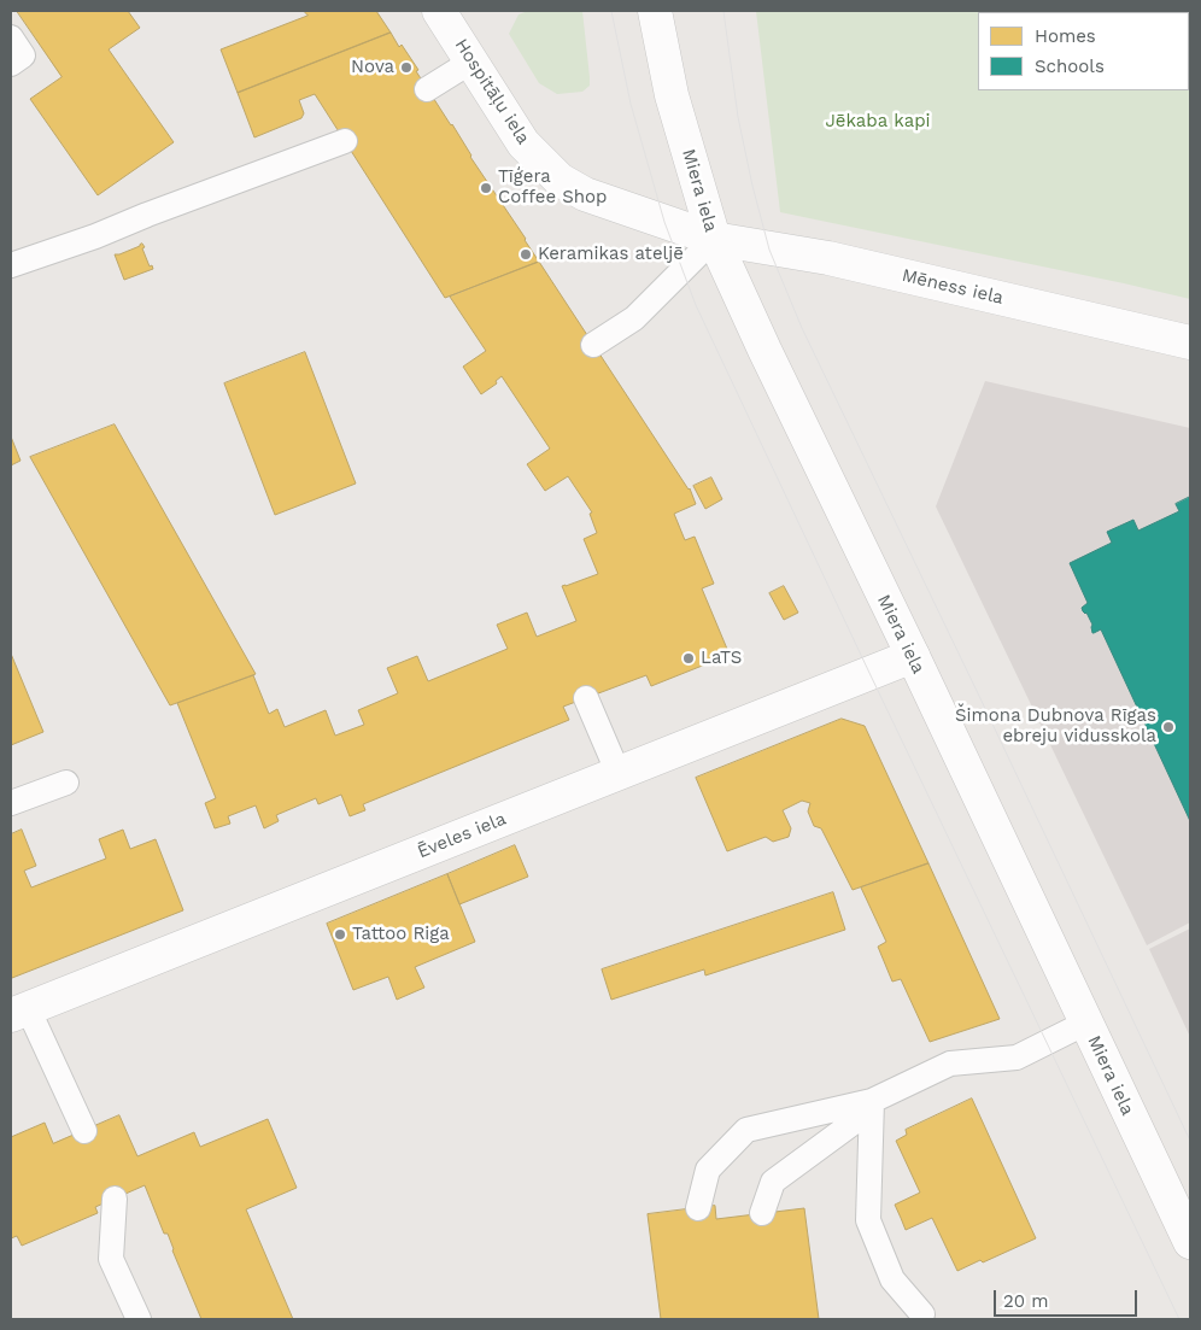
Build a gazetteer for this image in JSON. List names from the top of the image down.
{
  "streets": {
    "street": [
      "Hospitāļu iela",
      "Miera iela",
      "Mēness iela",
      "Ēveles iela"
    ]
  },
  "crossings": [
    ["Hospitāļu iela", "Miera iela"],
    ["Hospitāļu iela", "Mēness iela"],
    ["Miera iela", "Mēness iela"],
    ["Miera iela", "Ēveles iela"]
  ],
  "parks": ["Jēkaba kapi"],
  "places": [
    "Nova",
    "Tīģera Coffee Shop",
    "Keramikas ateljē",
    "LaTS",
    "Šimona Dubnova Rīgas ebreju vidusskola",
    "Tattoo Riga"
  ],
  "legend": ["Homes", "Schools"],
  "scale_bar": "20 m"
}
